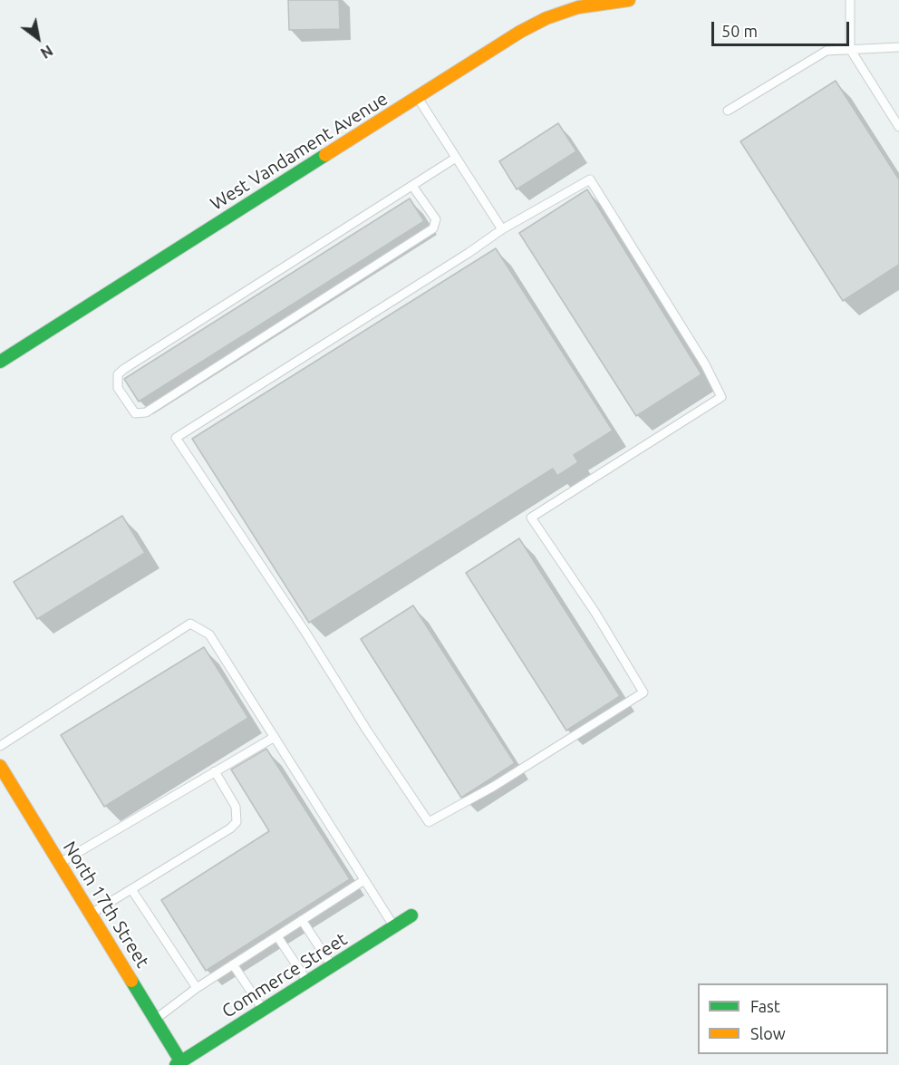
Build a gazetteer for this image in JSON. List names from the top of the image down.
{
  "streets": {
    "street": ["West Vandament Avenue", "North 17th Street", "Commerce Street"]
  },
  "crossings": [
    ["North 17th Street", "Commerce Street"]
  ],
  "legend": ["Fast", "Slow"],
  "scale_bar": "50 m",
  "north": "bottom right"
}
